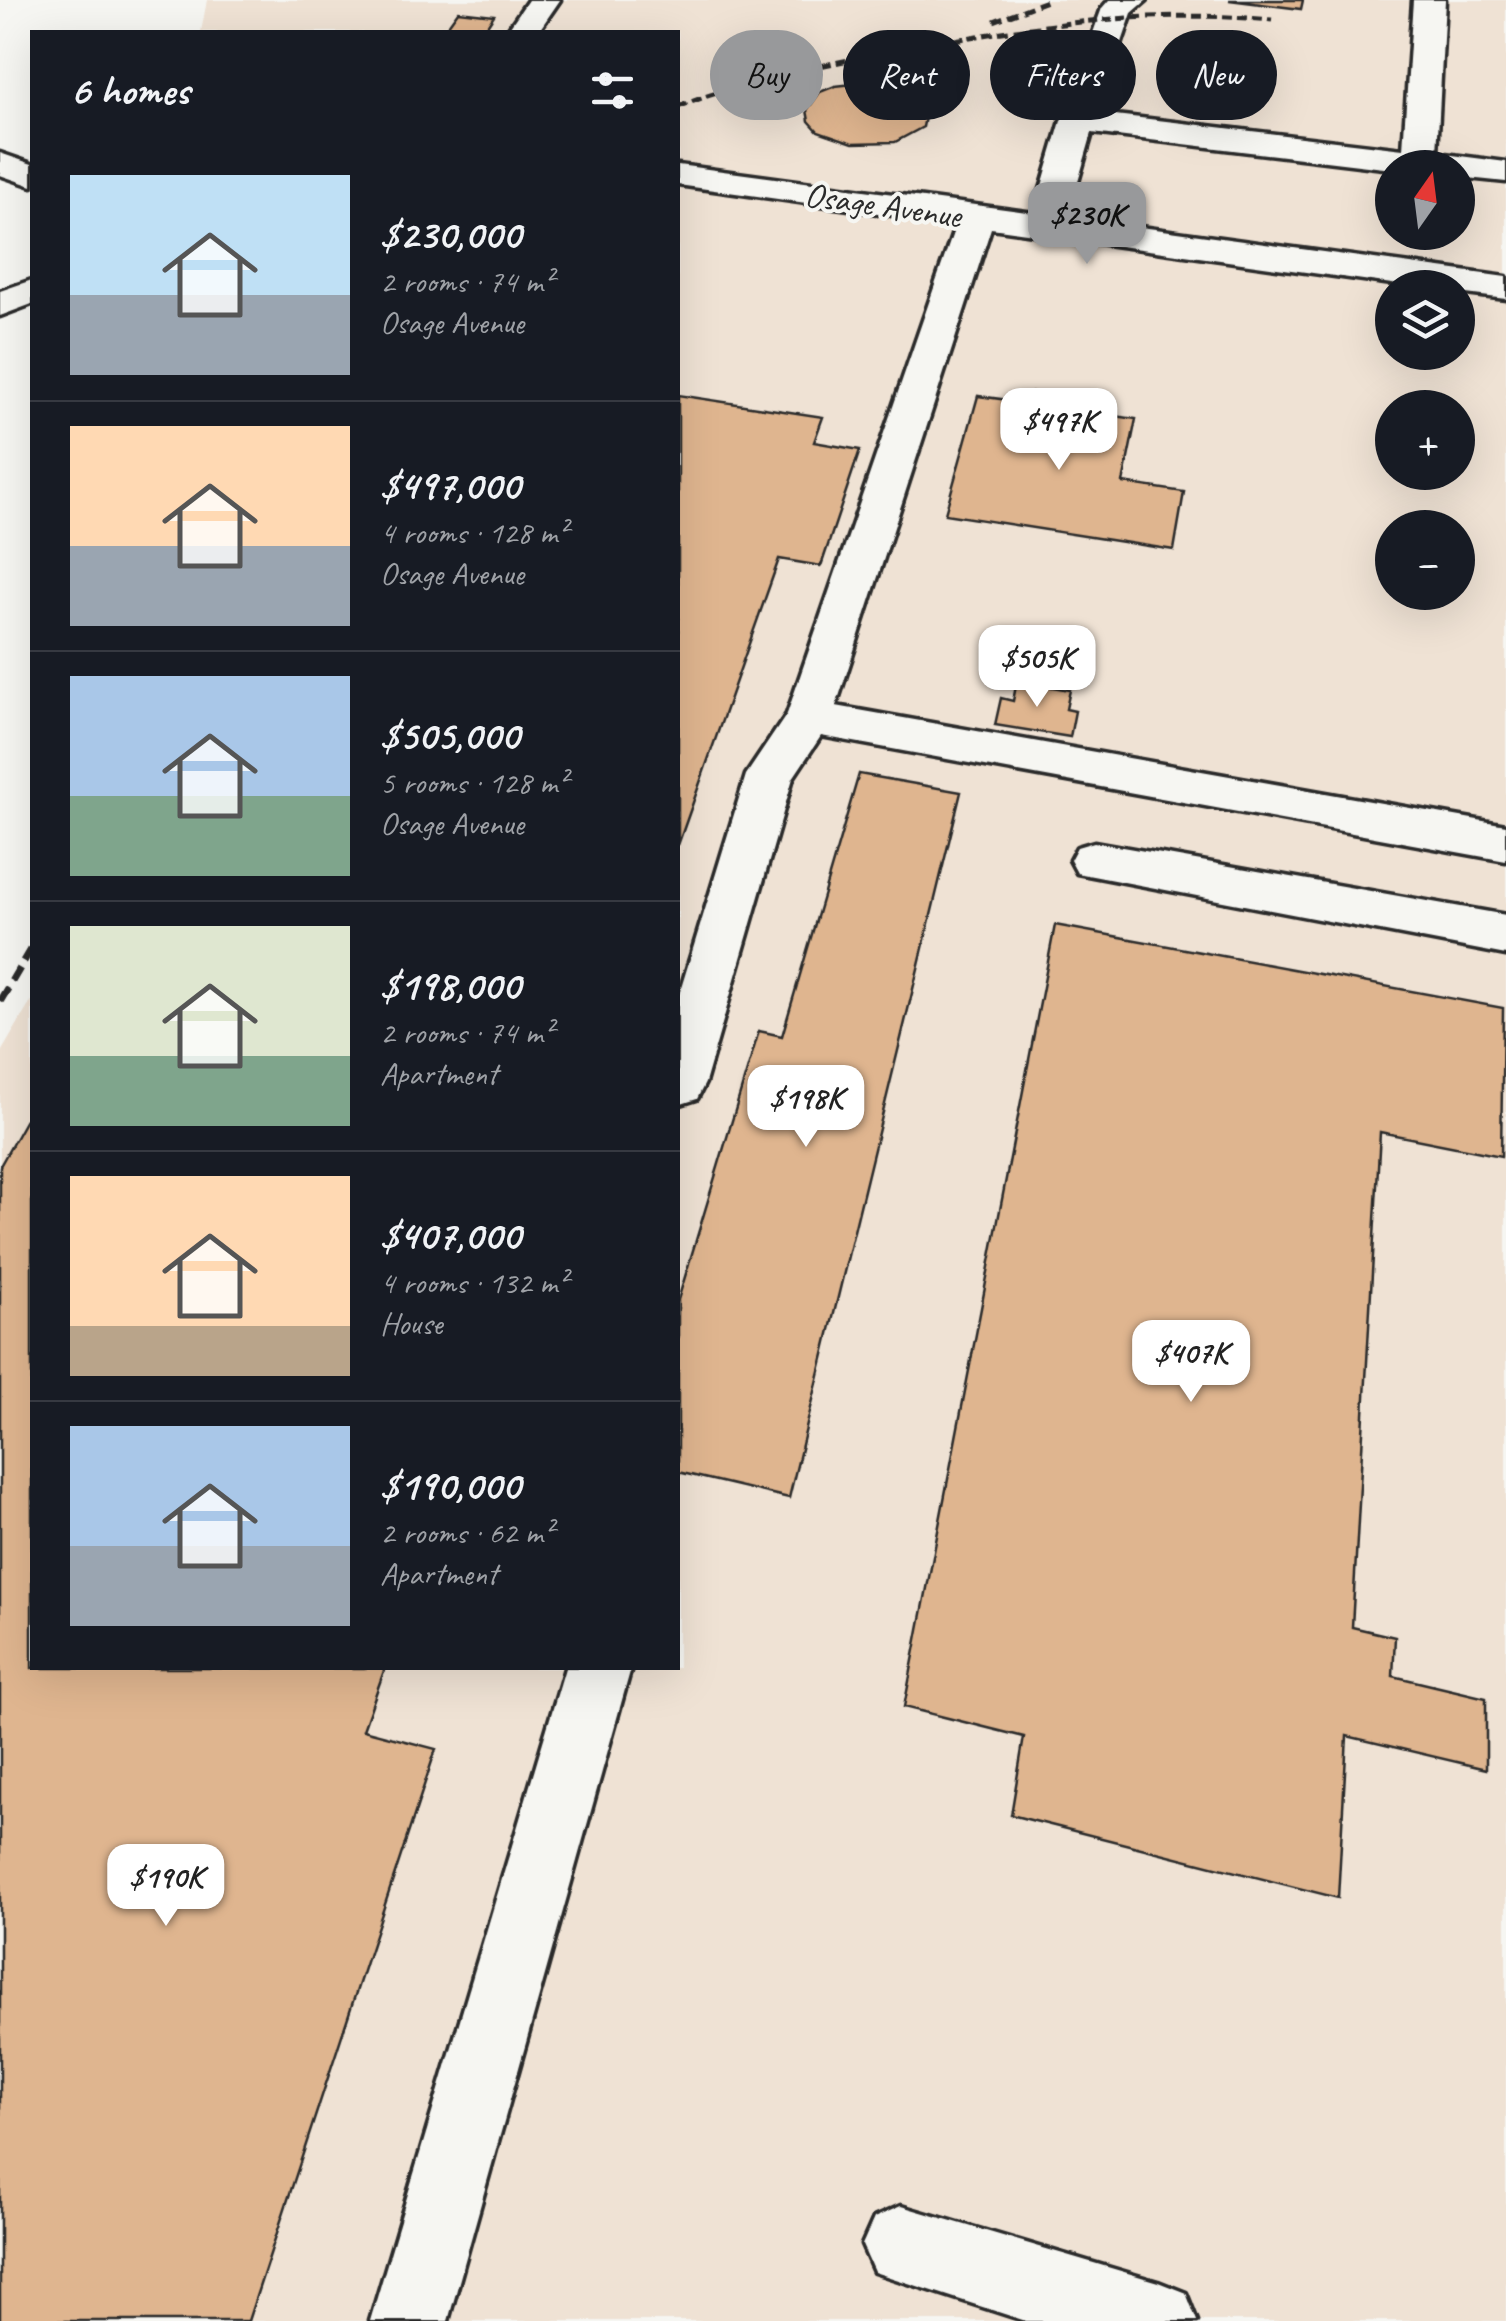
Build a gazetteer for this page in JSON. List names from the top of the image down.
{
  "streets": {
    "street": ["Osage Avenue"]
  },
  "north": "top",
  "page": {
    "chip": [
      "Buy",
      "Rent",
      "Filters",
      "New"
    ],
    "heading": "6 homes",
    "map_buttons": ["+", "−"],
    "list": [
      {
        "name": "$230,000",
        "note": "2 rooms · 74 m² · Osage Avenue"
      },
      {
        "name": "$497,000",
        "note": "4 rooms · 128 m² · Osage Avenue"
      },
      {
        "name": "$505,000",
        "note": "5 rooms · 128 m² · Osage Avenue"
      },
      {
        "name": "$198,000",
        "note": "2 rooms · 74 m² · Apartment"
      },
      {
        "name": "$407,000",
        "note": "4 rooms · 132 m² · House"
      },
      {
        "name": "$190,000",
        "note": "2 rooms · 62 m² · Apartment"
      }
    ],
    "price": [
      "$230K",
      "$497K",
      "$505K",
      "$198K",
      "$407K",
      "$190K"
    ]
  }
}
